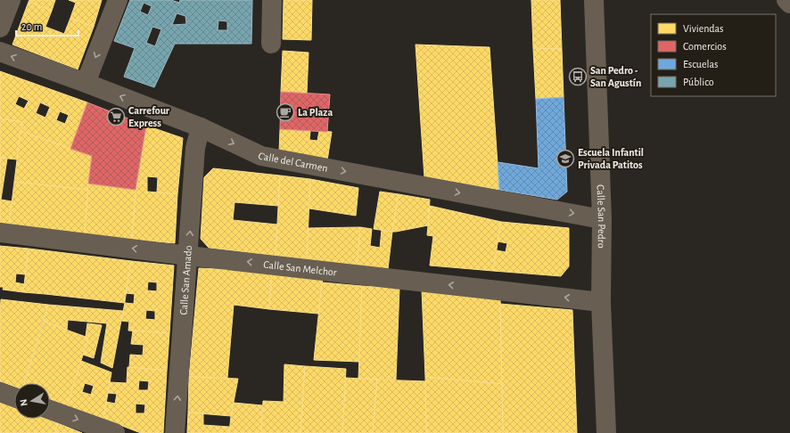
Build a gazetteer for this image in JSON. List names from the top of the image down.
{
  "streets": {
    "street": [
      "Calle del Carmen",
      "Calle San Pedro",
      "Calle San Melchor",
      "Calle San Amado"
    ]
  },
  "crossings": [
    ["Calle del Carmen", "Calle San Pedro"],
    ["Calle del Carmen", "Calle San Amado"],
    ["Calle San Pedro", "Calle San Melchor"],
    ["Calle San Melchor", "Calle San Amado"]
  ],
  "one_way": ["Calle San Melchor", "Calle San Amado"],
  "places": {
    "bus stop": ["San Pedro - San Agustín"],
    "cafe": ["La Plaza"],
    "supermarket": ["Carrefour Express"],
    "school or university": ["Escuela Infantil Privada Patitos"]
  },
  "legend": [
    "Viviendas",
    "Comercios",
    "Escuelas",
    "Público"
  ],
  "scale_bar": "20 m",
  "north": "left"
}
